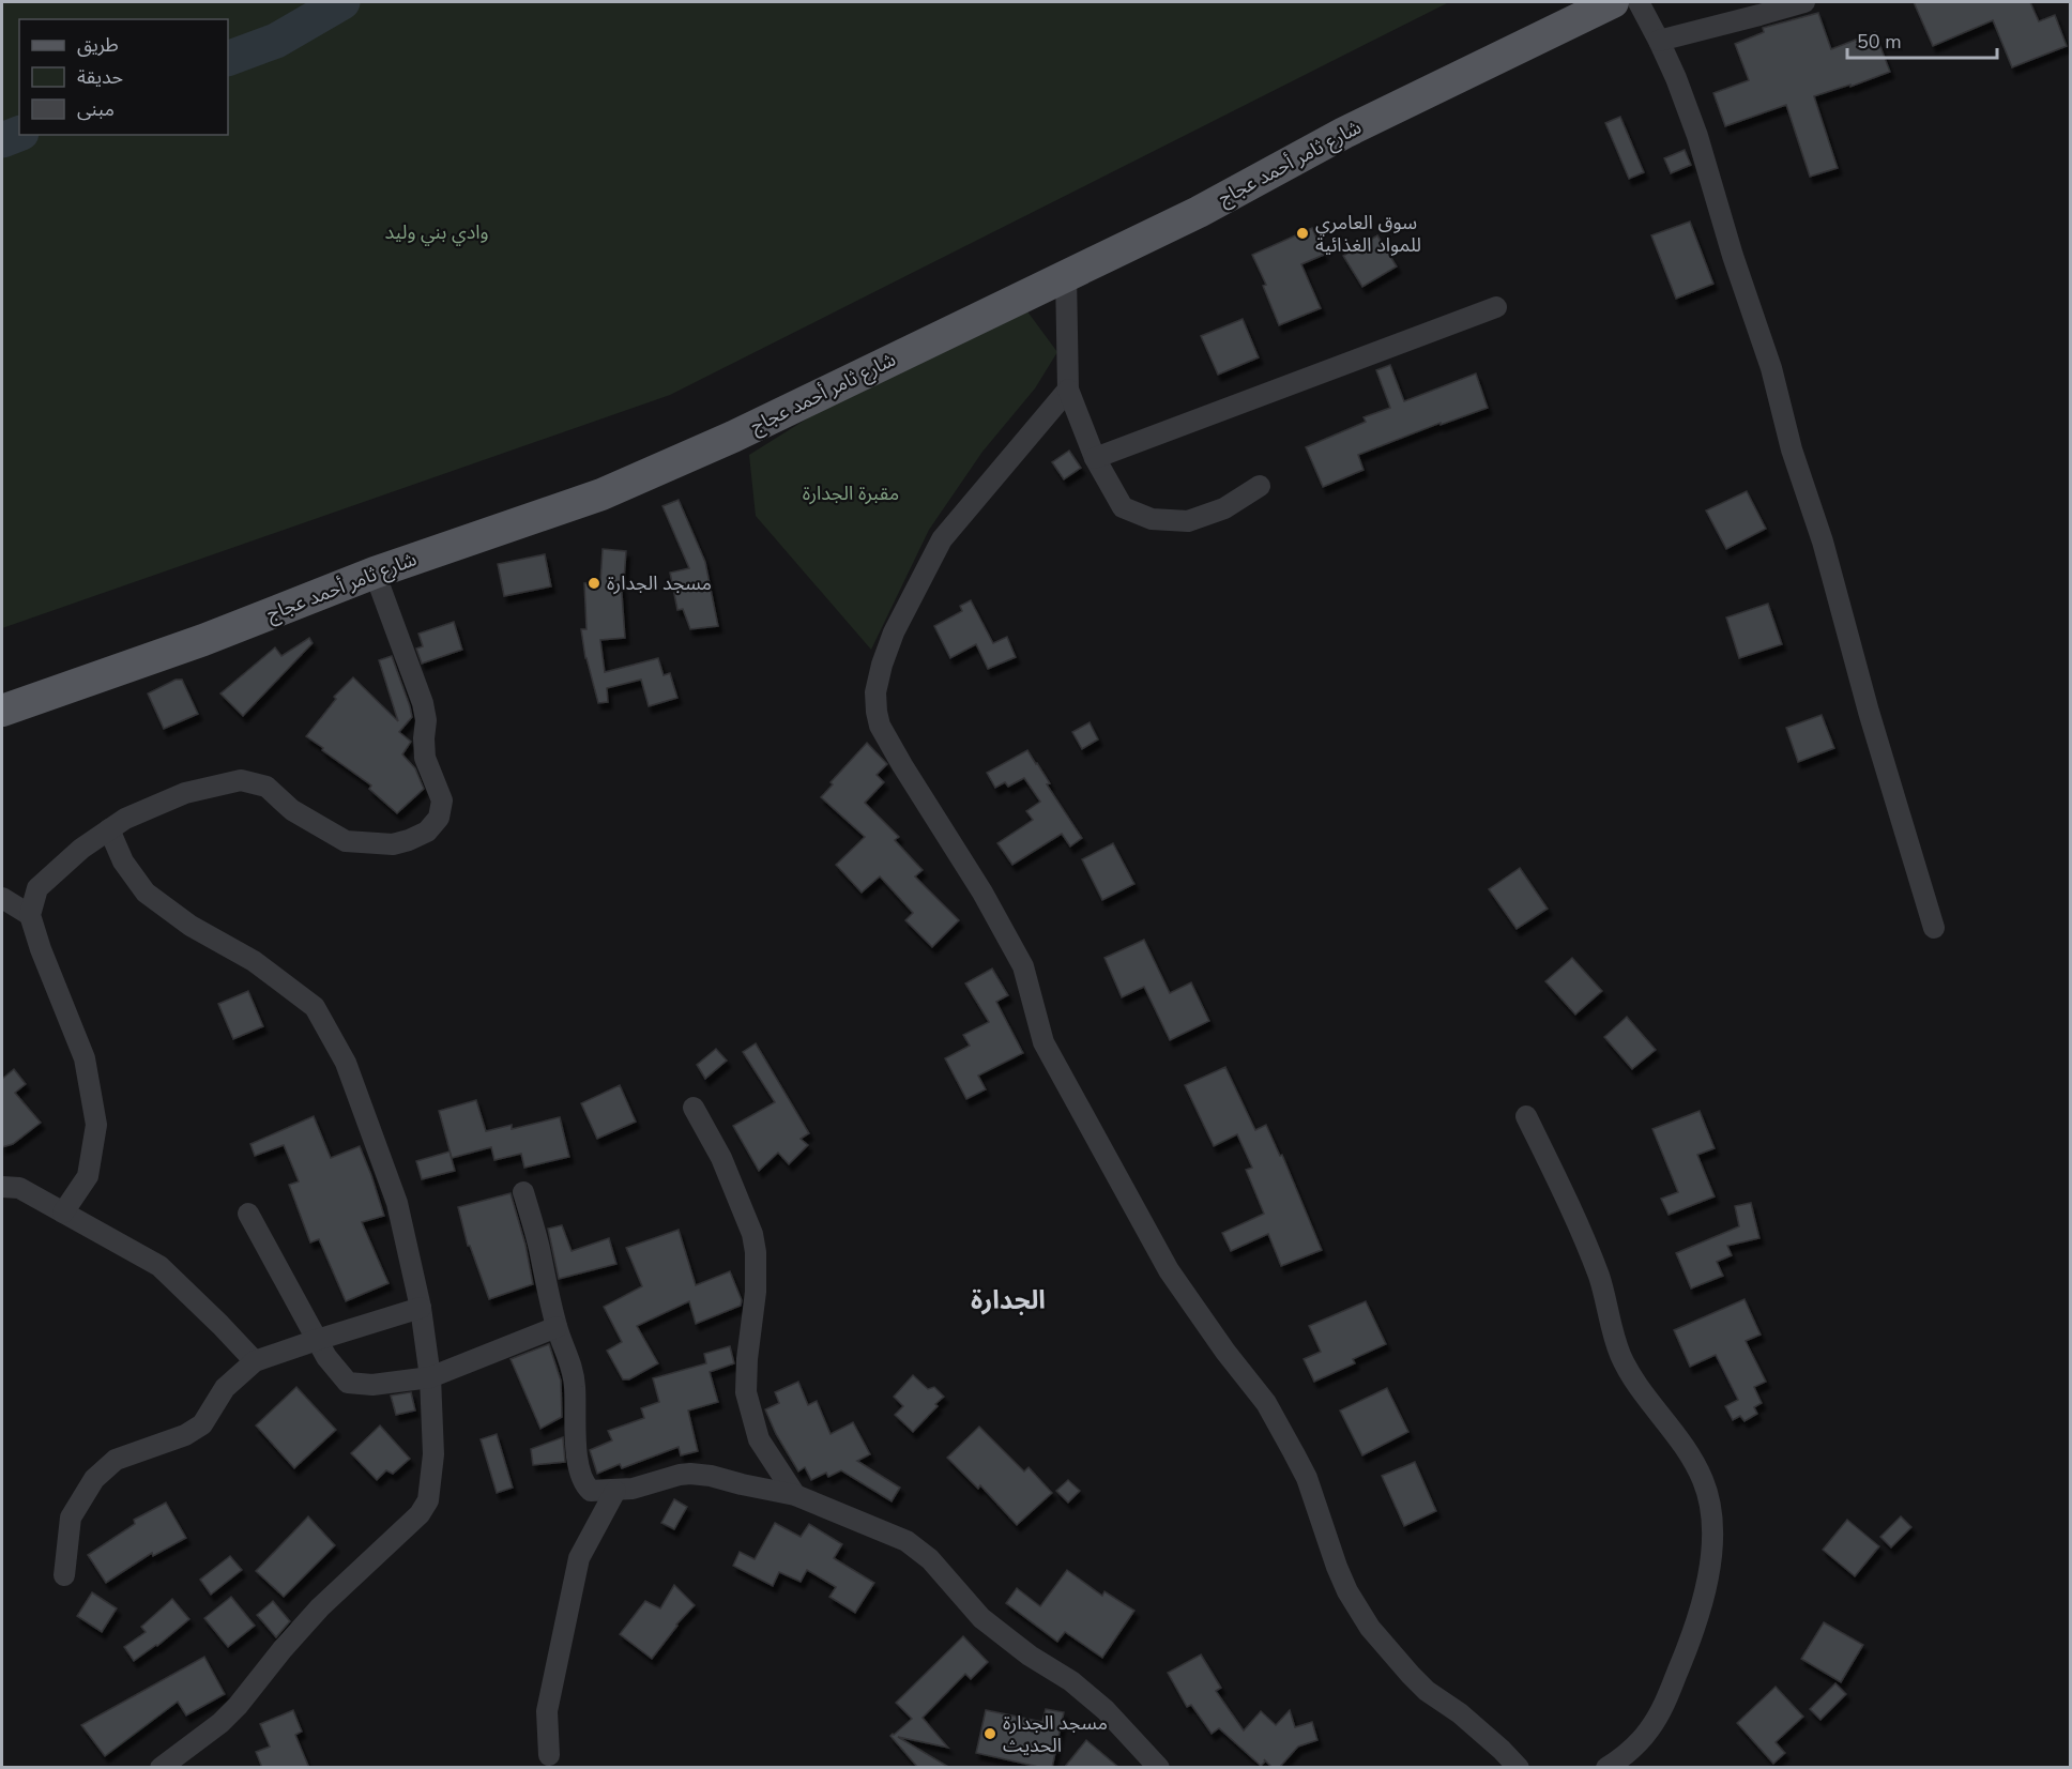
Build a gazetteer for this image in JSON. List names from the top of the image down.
{
  "streets": {
    "main road": ["شارع ثامر أحمد عجاج"]
  },
  "districts": ["الجدارة"],
  "parks": ["وادي بني وليد", "مقبرة الجدارة"],
  "places": ["سوق العامري للمواد الغذائية", "مسجد الجدارة", "مسجد الجدارة الحديث"],
  "legend": ["طريق", "حديقة", "مبنى"],
  "scale_bar": "50 m"
}
